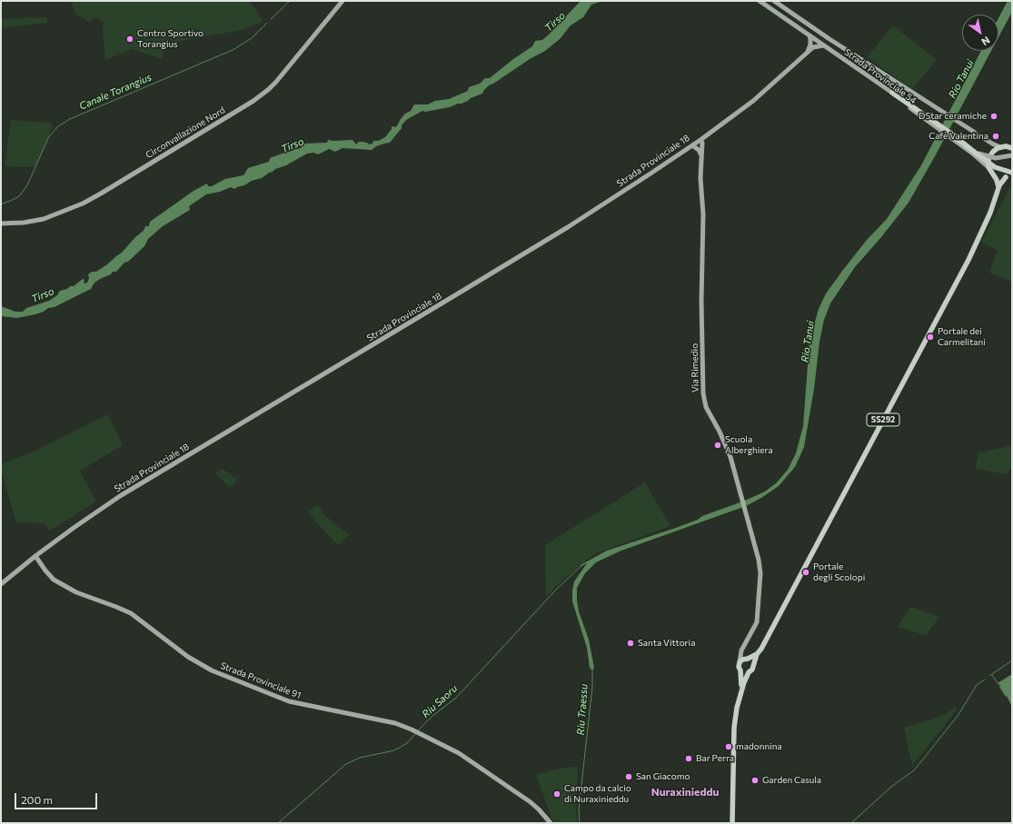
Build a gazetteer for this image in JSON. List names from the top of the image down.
{
  "streets": {
    "main road": ["SS292"],
    "street": [
      "Strada Provinciale 54",
      "Circonvallazione Nord",
      "Strada Provinciale 18",
      "Via Rimedio",
      "Strada Provinciale 91"
    ]
  },
  "crossings": [
    ["Strada Provinciale 54", "Strada Provinciale 18"],
    ["Strada Provinciale 18", "Via Rimedio"],
    ["Strada Provinciale 18", "Strada Provinciale 91"],
    ["Via Rimedio", "SS292"]
  ],
  "districts": ["Nuraxinieddu"],
  "water": [
    "Tirso",
    "Rio Tanui",
    "Canale Torangius",
    "Riu Saoru",
    "Riu Traessu"
  ],
  "places": [
    "Centro Sportivo Torangius",
    "DStar ceramiche",
    "Cafè Valentina",
    "Portale dei Carmelitani",
    "Scuola Alberghiera",
    "Portale degli Scolopi",
    "Santa Vittoria",
    "madonnina",
    "Bar Perra",
    "San Giacomo",
    "Garden Casula",
    "Campo da calcio di Nuraxinieddu"
  ],
  "scale_bar": "200 m",
  "north": "bottom right"
}
